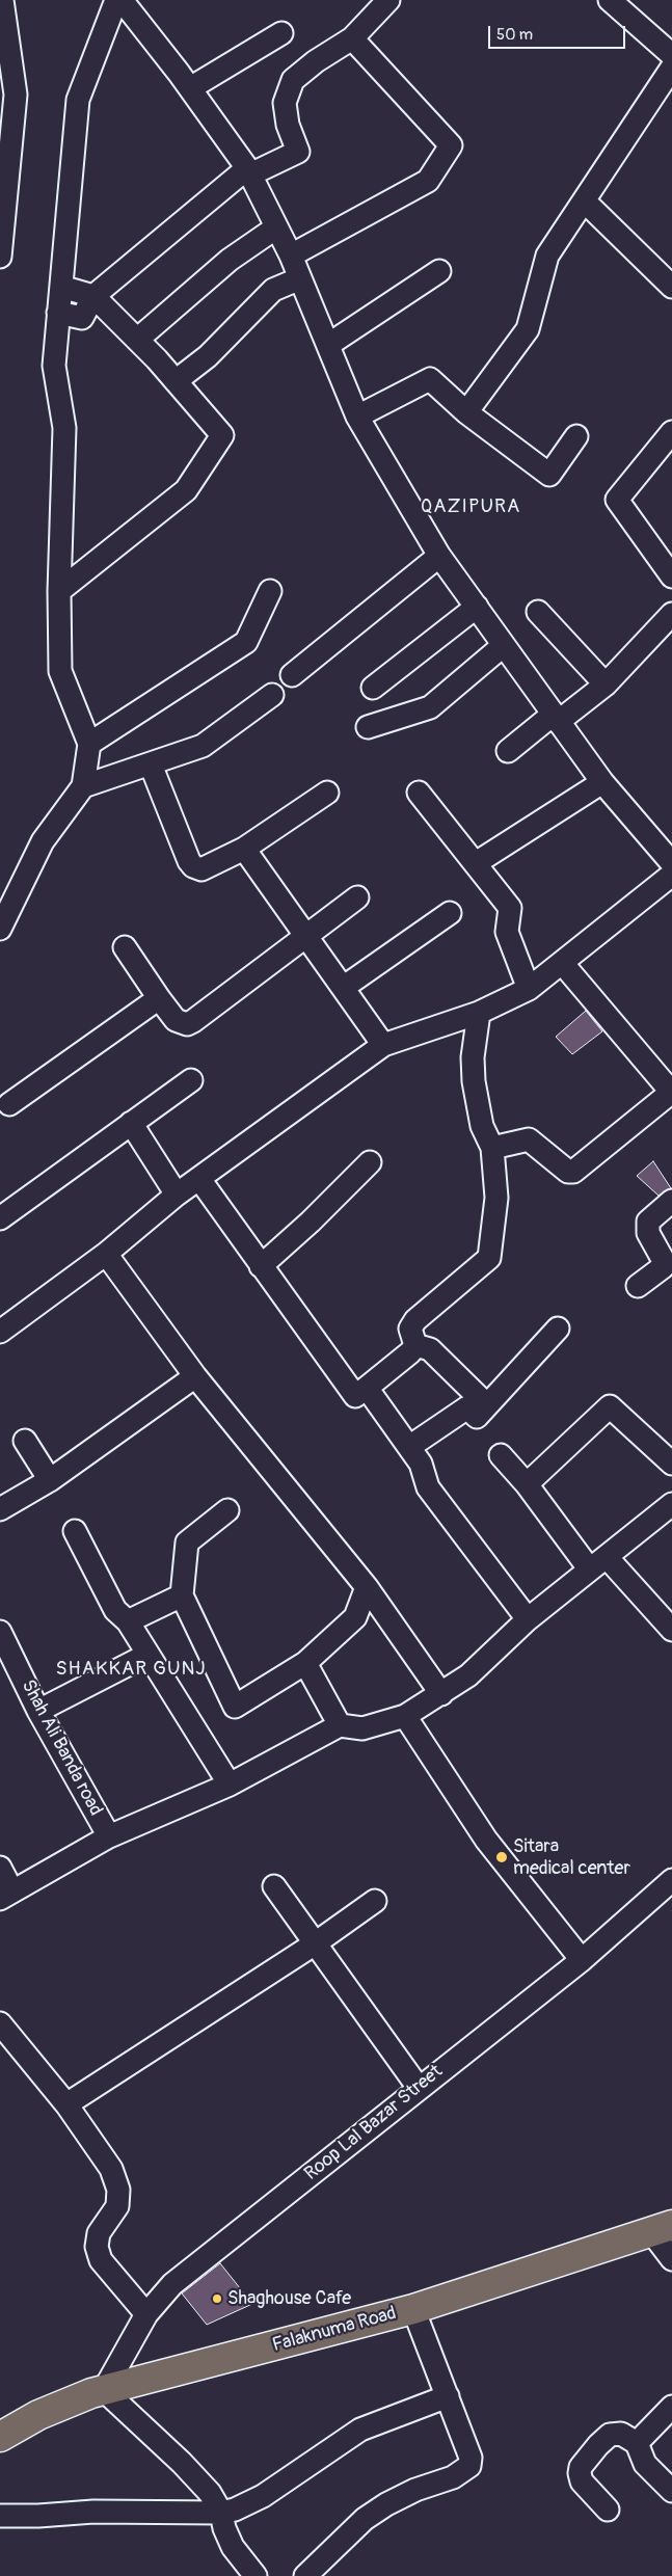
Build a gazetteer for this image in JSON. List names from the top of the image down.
{
  "streets": {
    "highway": ["Falaknuma Road"],
    "street": ["Shah Ali Banda road", "Roop Lal Bazar Street"]
  },
  "crossings": [
    ["Roop Lal Bazar Street", "Falaknuma Road"]
  ],
  "districts": ["QAZIPURA", "SHAKKAR GUNJ"],
  "places": ["Sitara medical center", "Shaghouse Cafe"],
  "scale_bar": "50 m"
}
